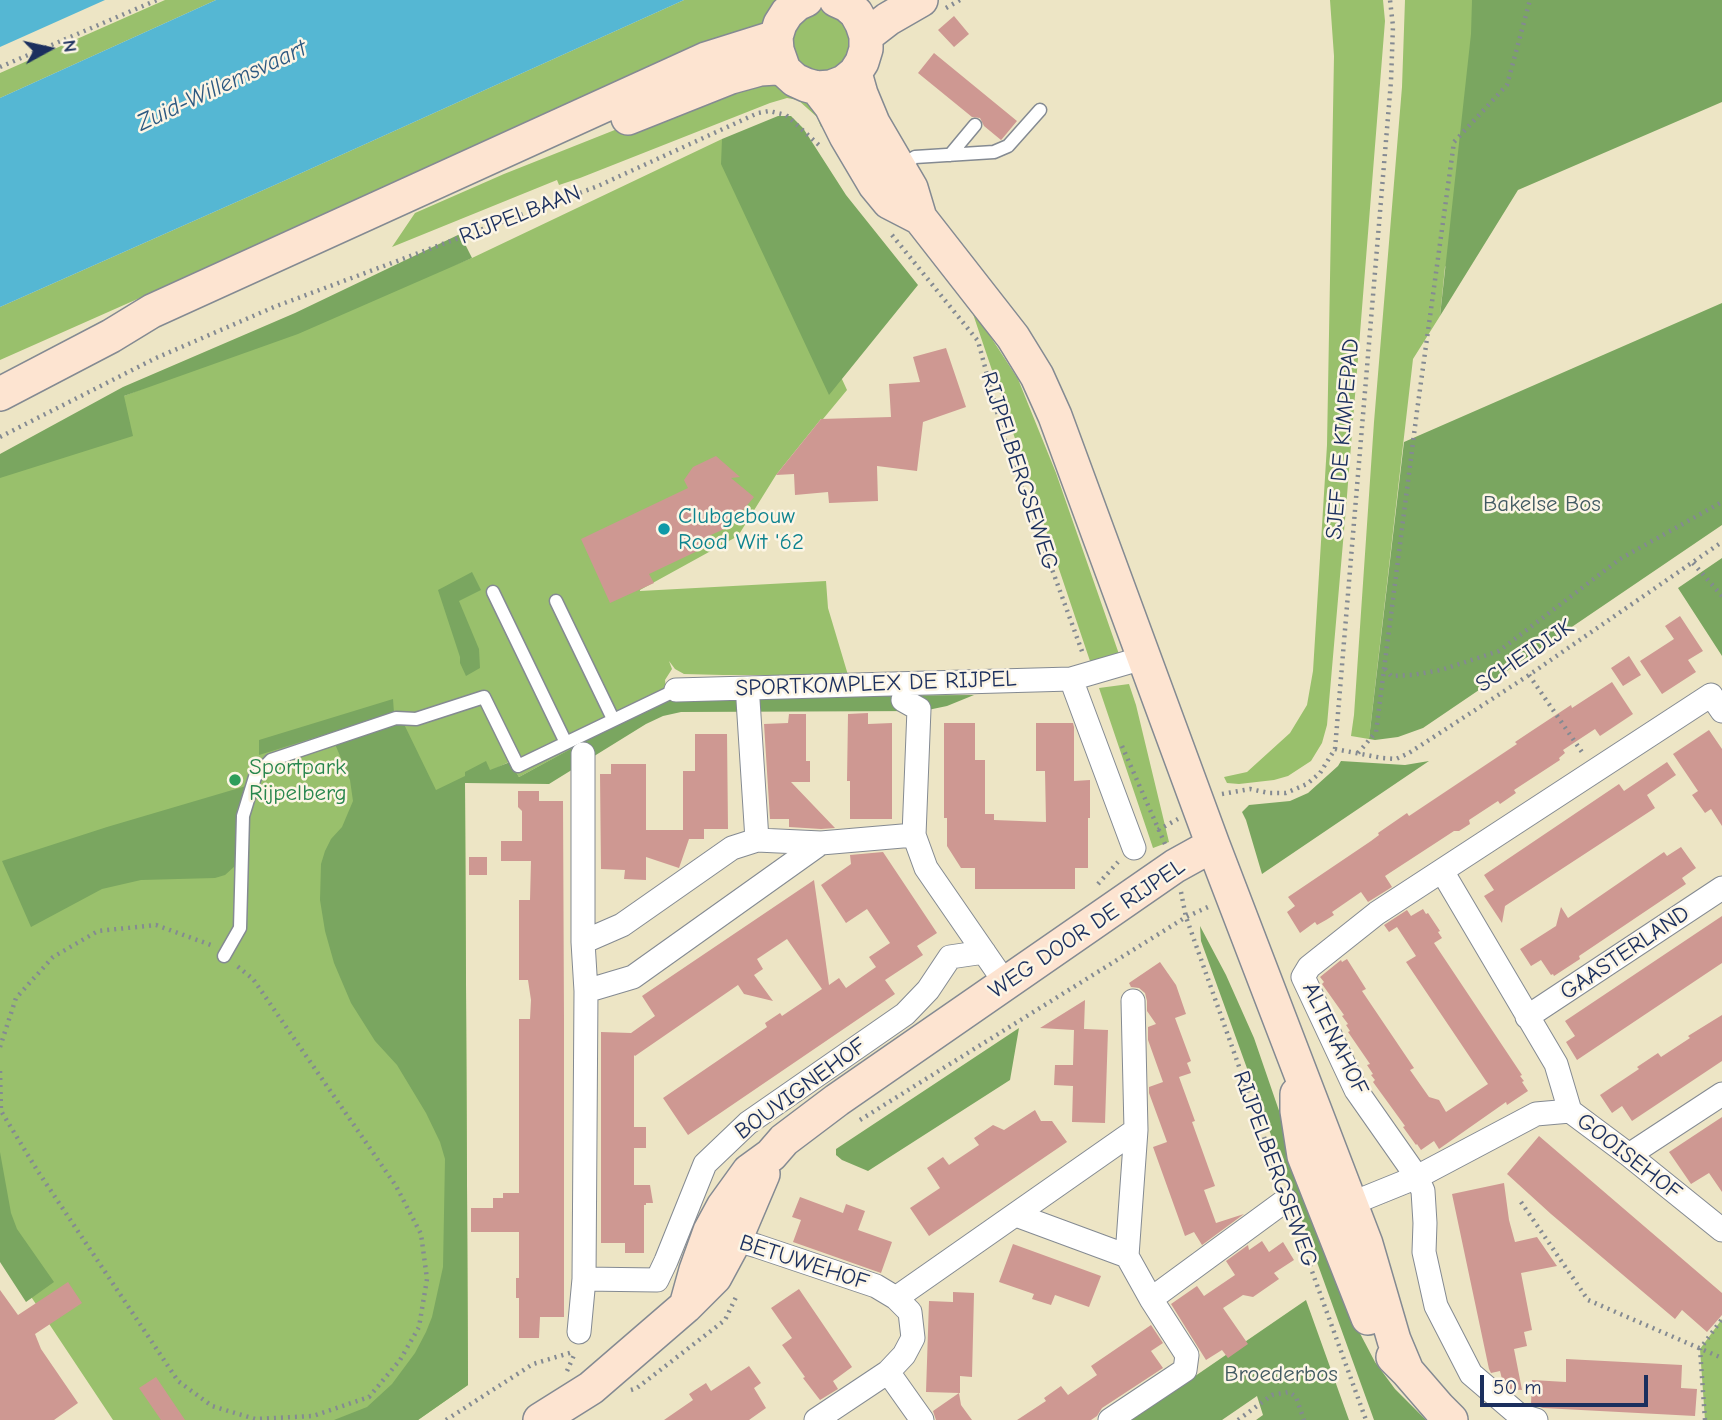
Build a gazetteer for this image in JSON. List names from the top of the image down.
{
  "streets": {
    "street": [
      "RIJPELBERGSEWEG",
      "SPORTKOMPLEX DE RIJPEL",
      "WEG DOOR DE RIJPEL",
      "GAASTERLAND",
      "ALTENAHOF",
      "BOUVIGNEHOF",
      "GOOISEHOF",
      "BETUWEHOF"
    ],
    "path": ["RIJPELBAAN", "SJEF DE KIMPEPAD", "SCHEIDIJK"]
  },
  "crossings": [
    ["RIJPELBAAN", "RIJPELBERGSEWEG"],
    ["SJEF DE KIMPEPAD", "SCHEIDIJK"],
    ["RIJPELBERGSEWEG", "SPORTKOMPLEX DE RIJPEL"],
    ["RIJPELBERGSEWEG", "WEG DOOR DE RIJPEL"],
    ["WEG DOOR DE RIJPEL", "GOOISEHOF"],
    ["WEG DOOR DE RIJPEL", "BETUWEHOF"],
    ["ALTENAHOF", "GOOISEHOF"]
  ],
  "water": ["Zuid-Willemsvaart"],
  "parks": ["Bakelse Bos", "Broederbos"],
  "places": ["Clubgebouw Rood Wit '62", "Sportpark Rijpelberg"],
  "scale_bar": "50 m",
  "north": "right"
}
